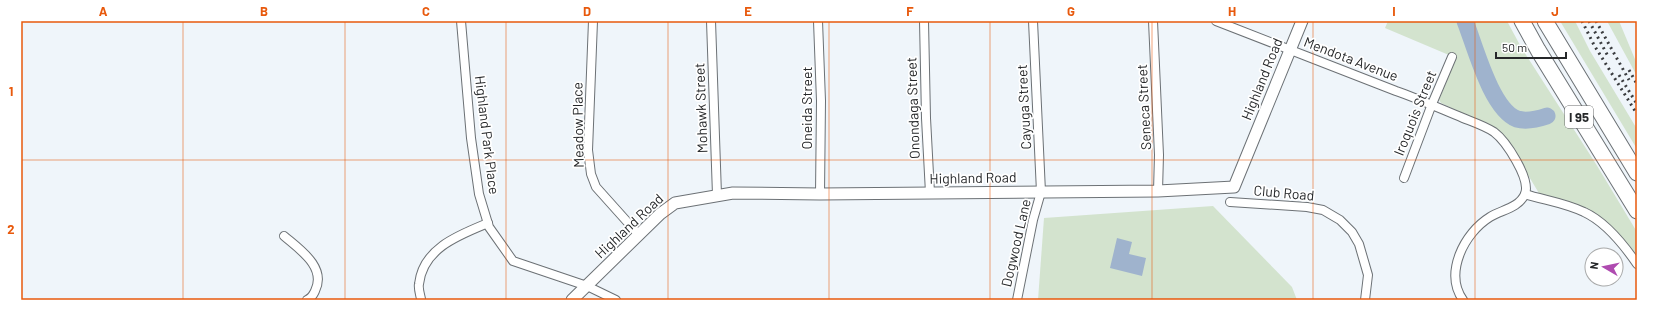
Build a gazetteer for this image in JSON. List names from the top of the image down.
{
  "streets": {
    "highway": ["I 95"],
    "street": [
      "Mendota Avenue",
      "Highland Road",
      "Cayuga Street",
      "Seneca Street",
      "Mohawk Street",
      "Oneida Street",
      "Onondaga Street",
      "Iroquois Street",
      "Meadow Place",
      "Highland Park Place",
      "Club Road",
      "Dogwood Lane"
    ]
  },
  "crossings": [
    ["Mendota Avenue", "Highland Road"],
    ["Mendota Avenue", "Iroquois Street"],
    ["Highland Road", "Cayuga Street"],
    ["Highland Road", "Seneca Street"],
    ["Highland Road", "Mohawk Street"],
    ["Highland Road", "Oneida Street"],
    ["Highland Road", "Onondaga Street"],
    ["Highland Road", "Meadow Place"],
    ["Highland Road", "Highland Park Place"],
    ["Highland Road", "Dogwood Lane"],
    ["Cayuga Street", "Dogwood Lane"]
  ],
  "scale_bar": "50 m",
  "north": "left",
  "grid": {
    "columns": [
      "A",
      "B",
      "C",
      "D",
      "E",
      "F",
      "G",
      "H",
      "I",
      "J"
    ],
    "rows": ["1", "2"]
  }
}
